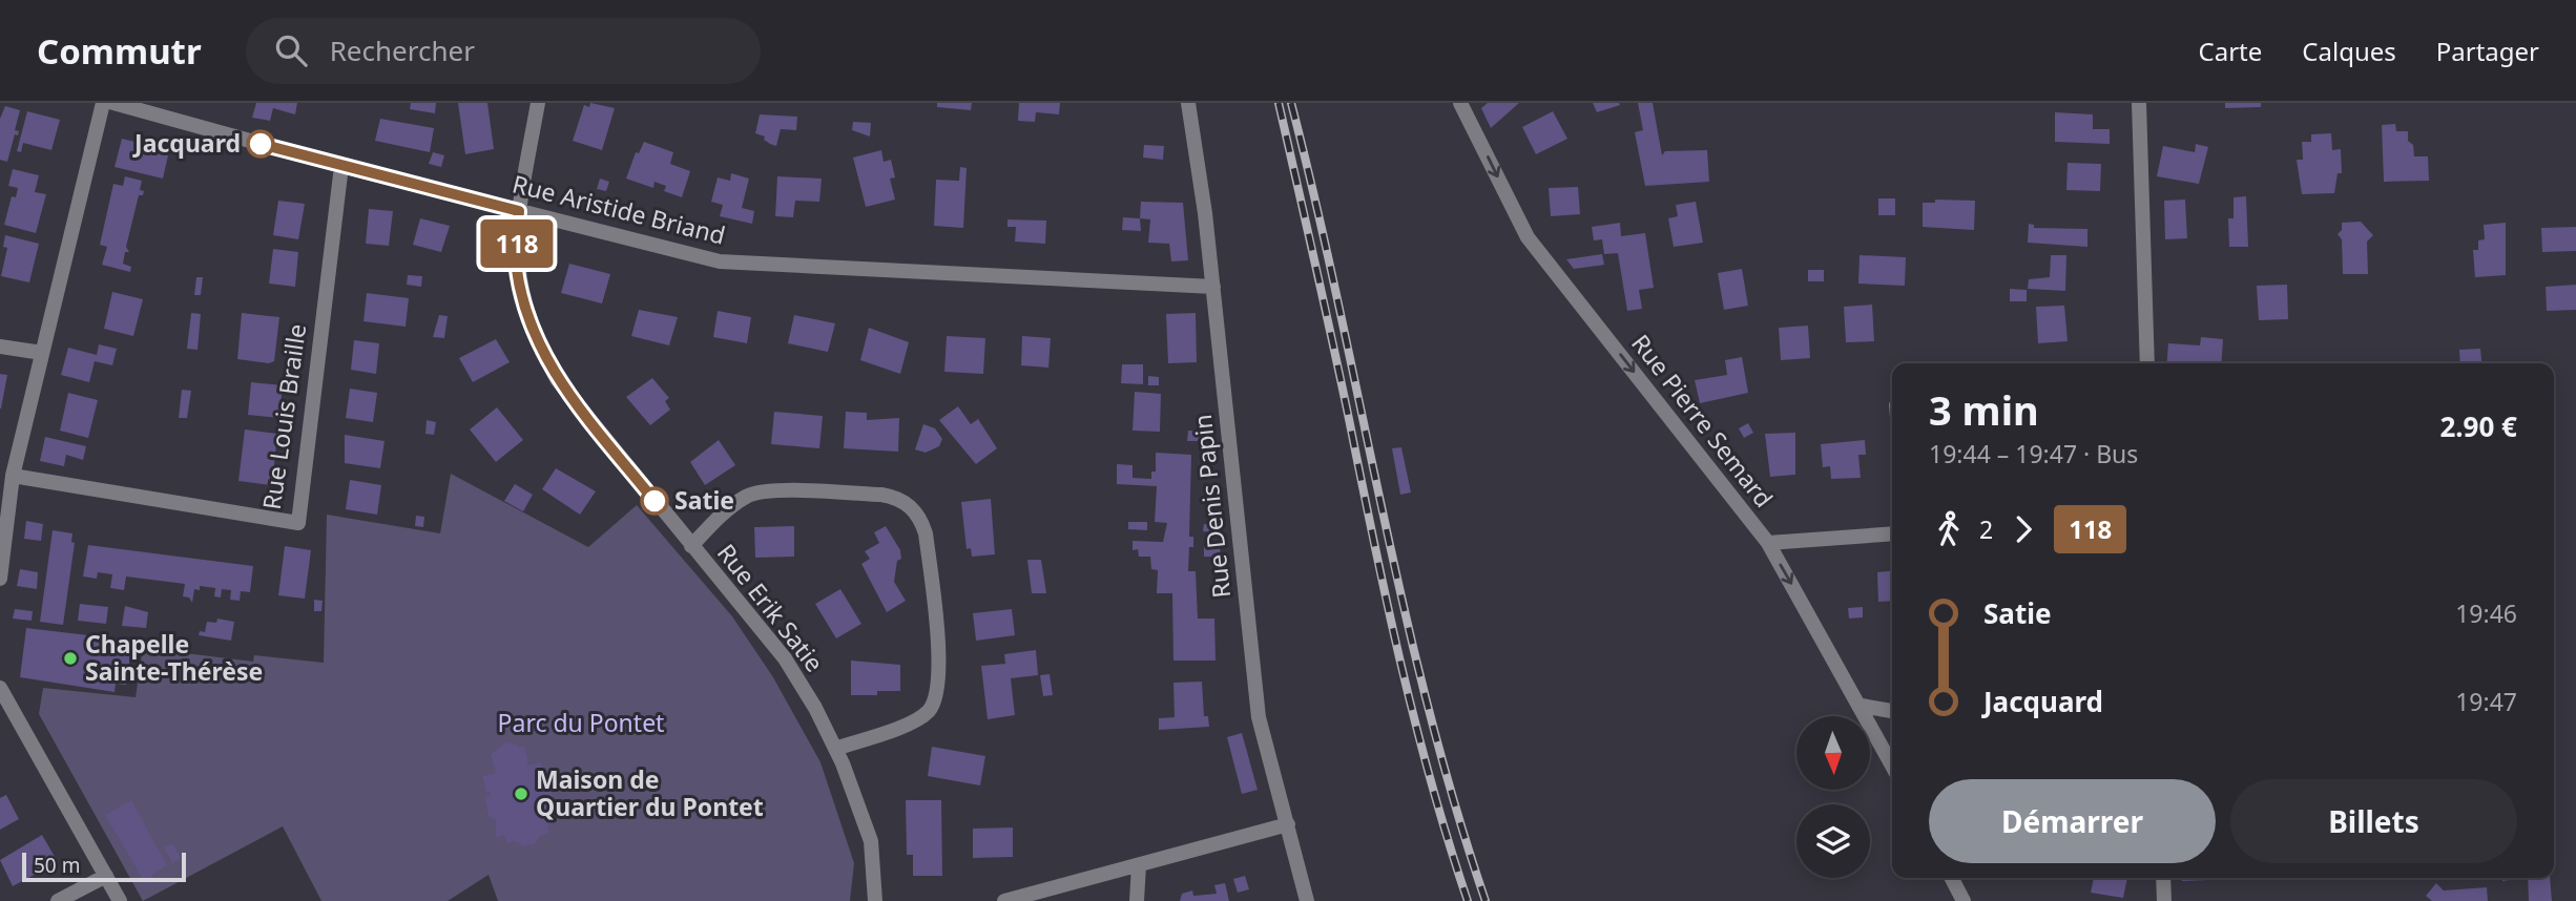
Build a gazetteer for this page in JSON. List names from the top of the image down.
{
  "streets": {
    "street": [
      "Rue Aristide Briand",
      "Rue Louis Braille",
      "Rue Pierre Semard",
      "Rue Denis Papin",
      "Rue Erik Satie"
    ]
  },
  "crossings": [
    ["Rue Aristide Briand", "Rue Louis Braille"],
    ["Rue Aristide Briand", "Rue Denis Papin"],
    ["Rue Aristide Briand", "Rue Erik Satie"]
  ],
  "one_way": ["Rue Pierre Semard"],
  "parks": ["Parc du Pontet"],
  "places": [
    "Jacquard",
    "Satie",
    "Chapelle Sainte-Thérèse",
    "Maison de Quartier du Pontet"
  ],
  "lines": ["bus line 118"],
  "scale_bar": "50 m",
  "north": "bottom",
  "page": {
    "header": "Commutr",
    "search": "Rechercher",
    "nav": ["Carte", "Calques", "Partager"],
    "on_map": "118",
    "heading": ["3 min", "19:44 – 19:47 · Bus", "2.90 €"],
    "legs": ["2", "118"],
    "list": [
      {
        "name": "Satie",
        "value": "19:46"
      },
      {
        "name": "Jacquard",
        "value": "19:47"
      }
    ],
    "buttons": ["Démarrer", "Billets"],
    "scale": "50 m"
  }
}
